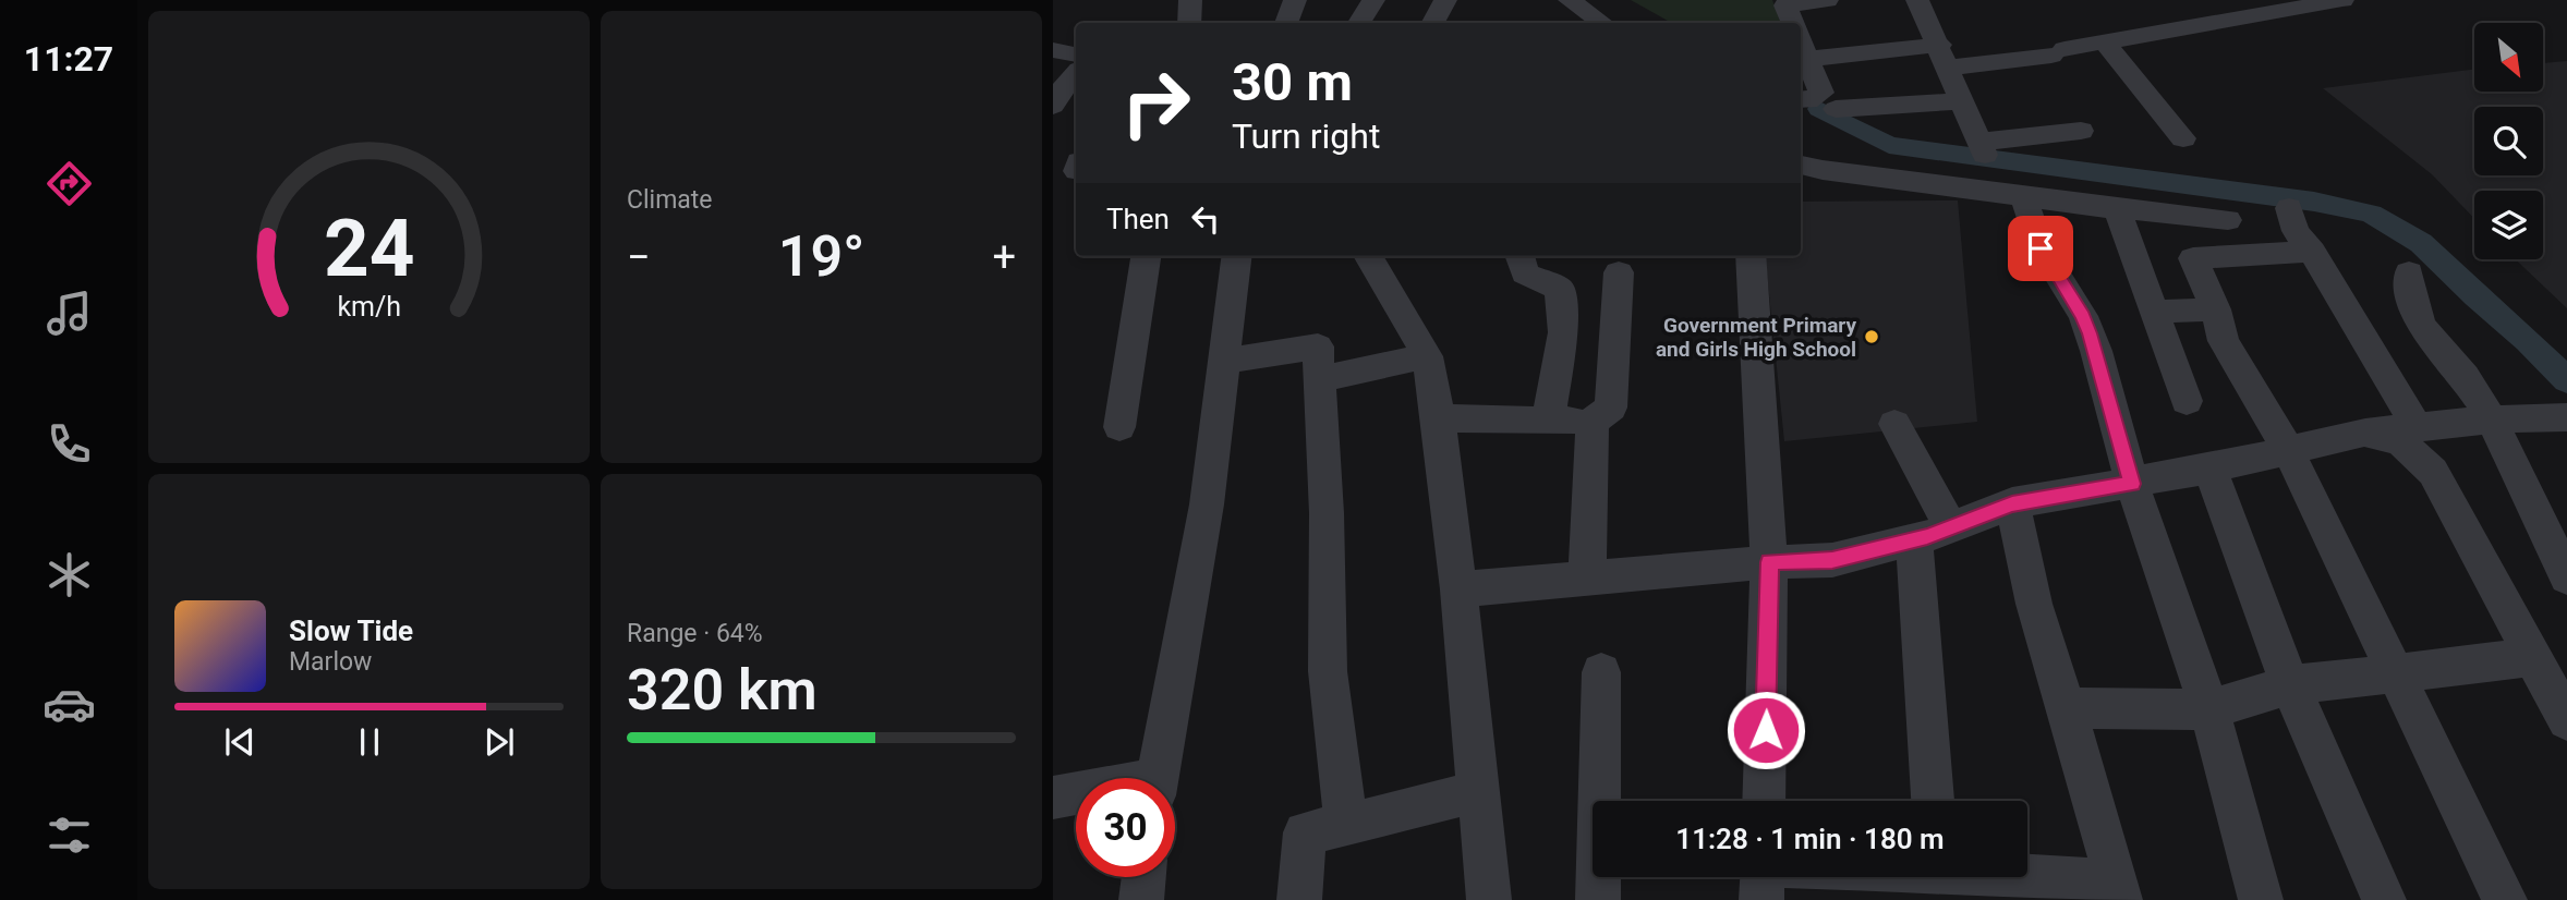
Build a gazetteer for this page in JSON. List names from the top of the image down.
{
  "places": ["Government Primary and Girls High School"],
  "north": "bottom right",
  "page": {
    "tabs": "11:27",
    "tile": [
      "Climate",
      ["Range · 64%", "320 km"]
    ],
    "turn": ["30 m", "Turn right"],
    "then": "Then",
    "heat": ["−", "19°", "+"],
    "song": ["Slow Tide", "Marlow"],
    "limit": "30",
    "trip": "11:28 · 1 min · 180 m",
    "gauge": ["24", "km/h"]
  }
}
